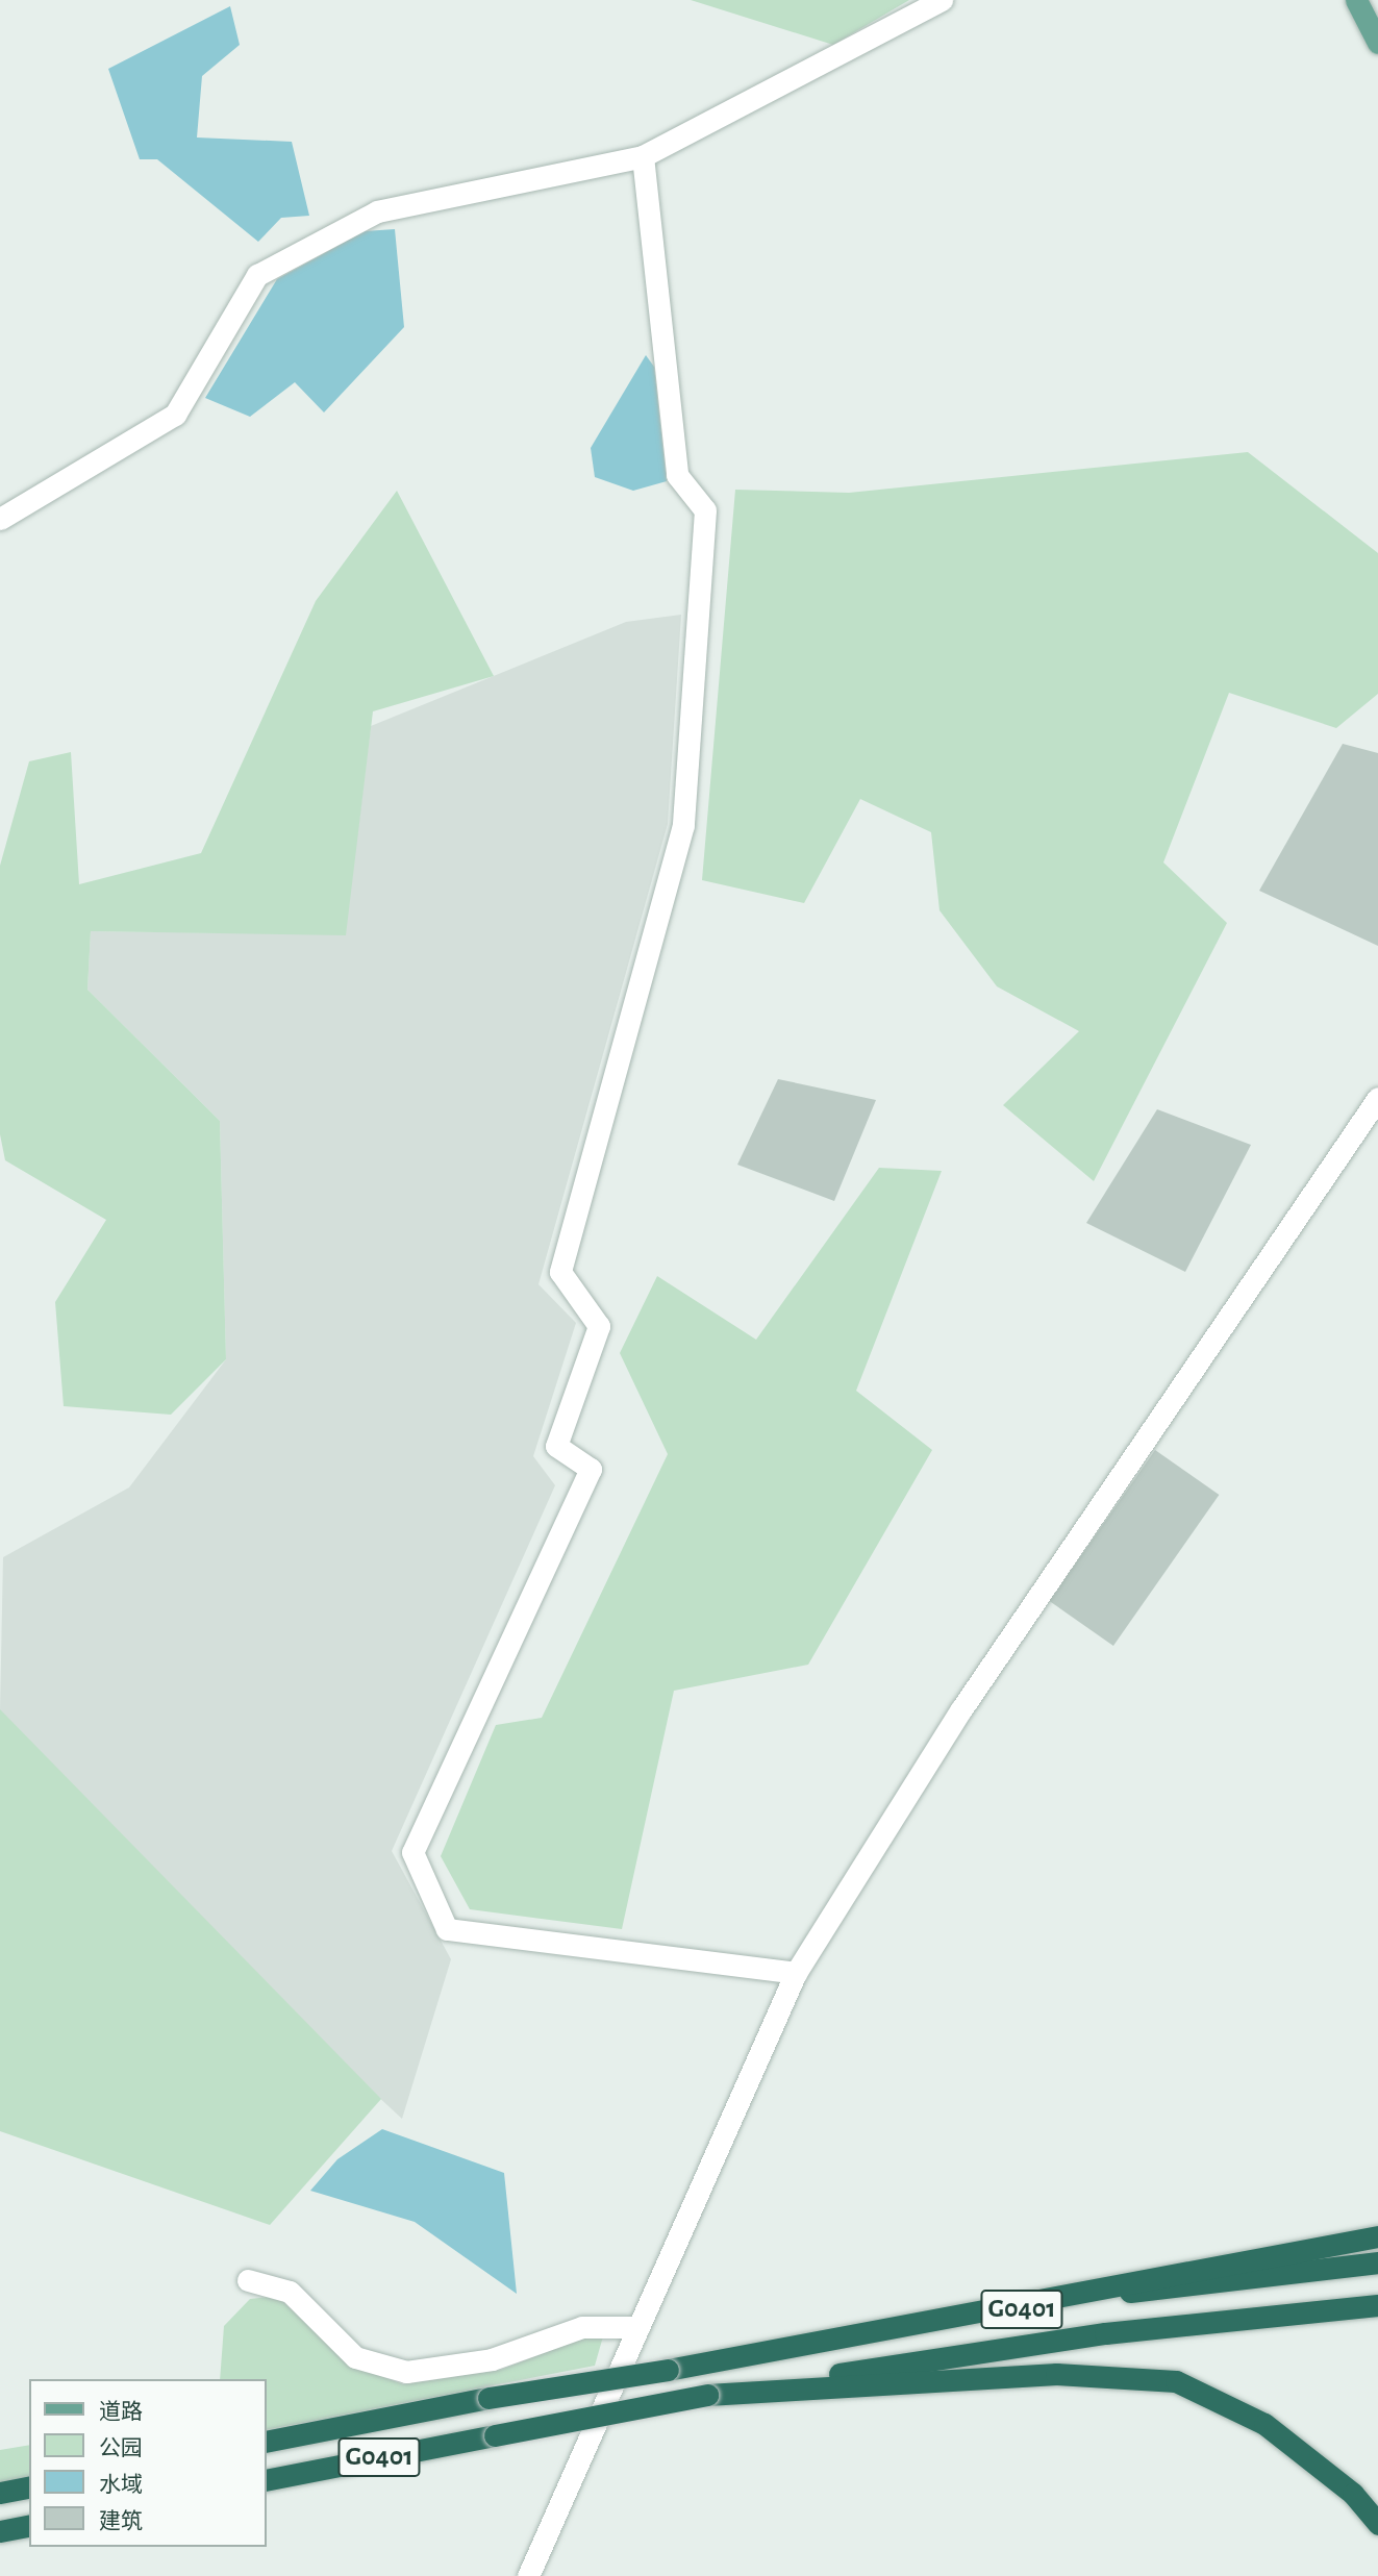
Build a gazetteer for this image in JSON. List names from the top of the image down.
{
  "streets": {
    "highway": ["G0401"]
  },
  "legend": [
    "道路",
    "公园",
    "水域",
    "建筑"
  ]
}
